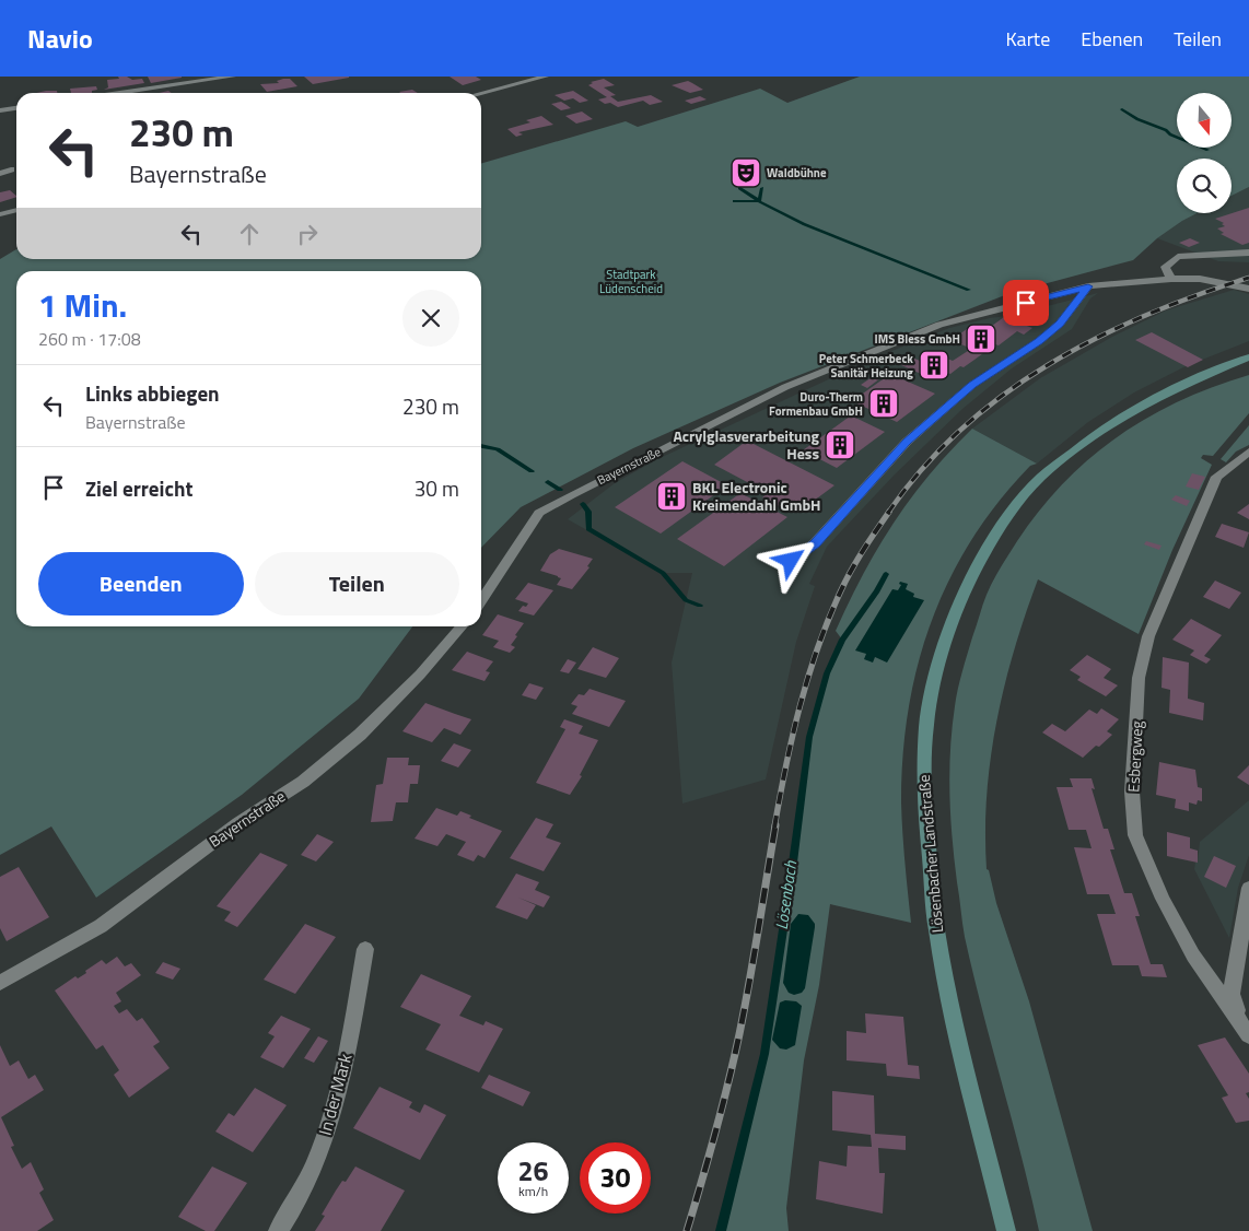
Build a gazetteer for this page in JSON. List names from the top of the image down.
{
  "streets": {
    "main road": ["Lösenbacher Landstraße"],
    "street": ["Bayernstraße", "Esbergweg", "In der Mark"]
  },
  "water": ["Lösenbach"],
  "parks": ["Stadtpark Lüdenscheid"],
  "places": {
    "theatre": ["Waldbühne"],
    "building": [
      "IMS Bless GmbH",
      "Peter Schmerbeck Sanitär Heizung",
      "Duro-Therm Formenbau GmbH",
      "Acrylglasverarbeitung Hess",
      "BKL Electronic Kreimendahl GmbH"
    ]
  },
  "north": "bottom",
  "page": {
    "header": "Navio",
    "nav": ["Karte", "Ebenen", "Teilen"],
    "turn": ["230 m", "Bayernstraße"],
    "heading": ["1 Min.", "260 m · 17:08"],
    "list": [
      {
        "name": "Links abbiegen",
        "note": "Bayernstraße",
        "value": "230 m"
      },
      {
        "name": "Ziel erreicht",
        "value": "30 m"
      }
    ],
    "buttons": ["Beenden", "Teilen"],
    "speed": "26 km/h",
    "limit": "30"
  }
}
